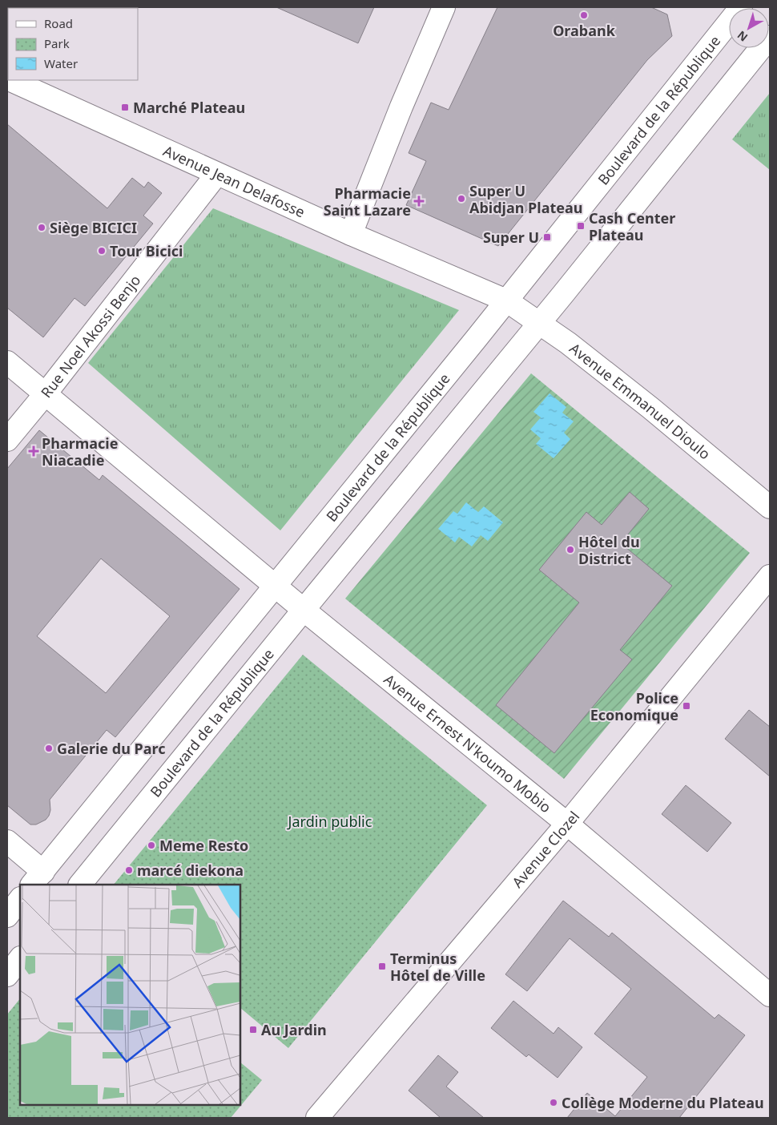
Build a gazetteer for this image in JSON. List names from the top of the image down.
{
  "streets": {
    "street": [
      "Boulevard de la République",
      "Avenue Jean Delafosse",
      "Rue Noel Akossi Benjo",
      "Avenue Emmanuel Dioulo",
      "Avenue Ernest N'koumo Mobio",
      "Avenue Clozel"
    ]
  },
  "crossings": [
    ["Boulevard de la République", "Avenue Jean Delafosse"],
    ["Boulevard de la République", "Avenue Emmanuel Dioulo"],
    ["Boulevard de la République", "Avenue Ernest N'koumo Mobio"],
    ["Avenue Jean Delafosse", "Rue Noel Akossi Benjo"],
    ["Avenue Jean Delafosse", "Avenue Emmanuel Dioulo"],
    ["Rue Noel Akossi Benjo", "Avenue Ernest N'koumo Mobio"],
    ["Avenue Ernest N'koumo Mobio", "Avenue Clozel"]
  ],
  "parks": ["Jardin public"],
  "places": {
    "other": [
      "Orabank",
      "Super U Abidjan Plateau",
      "Siège BICICI",
      "Tour Bicici",
      "Hôtel du District",
      "Galerie du Parc",
      "Meme Resto",
      "marcé diekona",
      "Collège Moderne du Plateau"
    ],
    "transit": [
      "Marché Plateau",
      "Cash Center Plateau",
      "Super U",
      "Police Economique",
      "Terminus Hôtel de Ville",
      "Au Jardin"
    ],
    "health": ["Pharmacie Saint Lazare", "Pharmacie Niacadie"]
  },
  "legend": ["Road", "Park", "Water"],
  "north": "bottom left"
}
